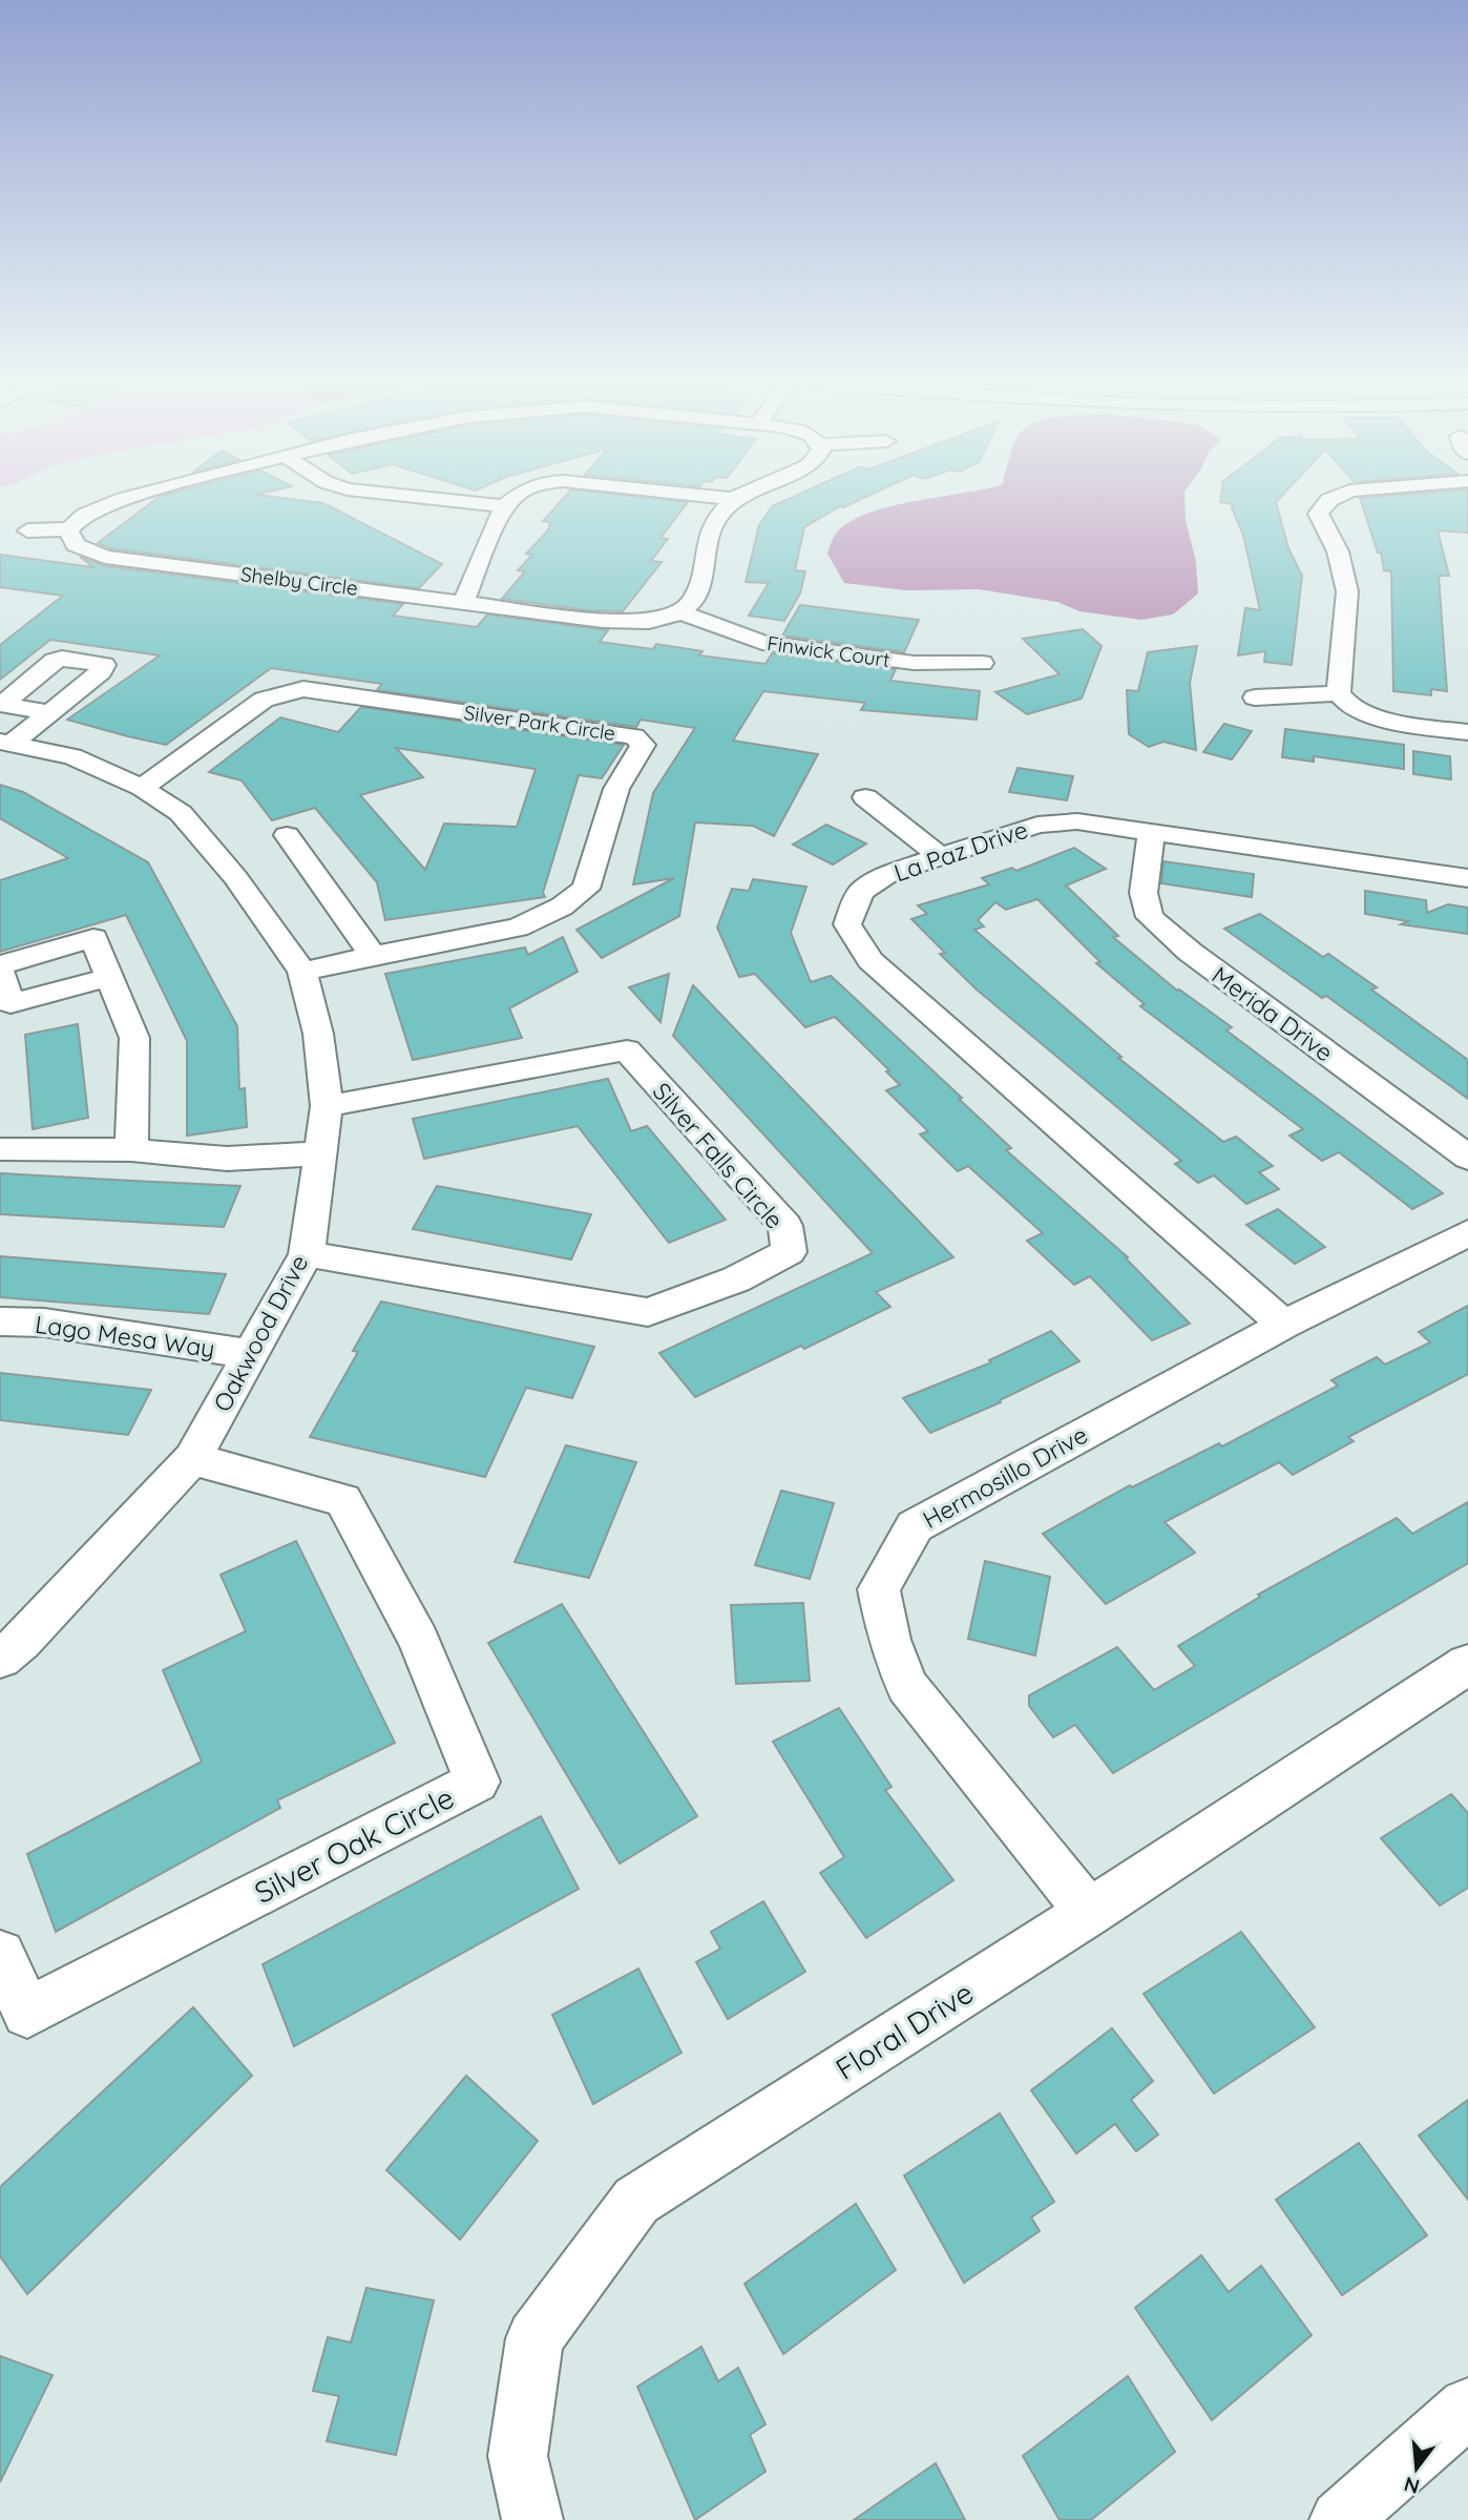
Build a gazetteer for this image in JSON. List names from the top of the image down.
{
  "streets": {
    "street": [
      "Shelby Circle",
      "Finwick Court",
      "Silver Park Circle",
      "La Paz Drive",
      "Merida Drive",
      "Silver Falls Circle",
      "Oakwood Drive",
      "Lago Mesa Way",
      "Hermosillo Drive",
      "Silver Oak Circle",
      "Floral Drive"
    ]
  },
  "crossings": [
    ["Shelby Circle", "Finwick Court"],
    ["Silver Park Circle", "Oakwood Drive"],
    ["La Paz Drive", "Merida Drive"],
    ["La Paz Drive", "Hermosillo Drive"],
    ["Silver Falls Circle", "Oakwood Drive"],
    ["Oakwood Drive", "Lago Mesa Way"],
    ["Oakwood Drive", "Silver Oak Circle"],
    ["Hermosillo Drive", "Floral Drive"]
  ],
  "north": "bottom"
}
